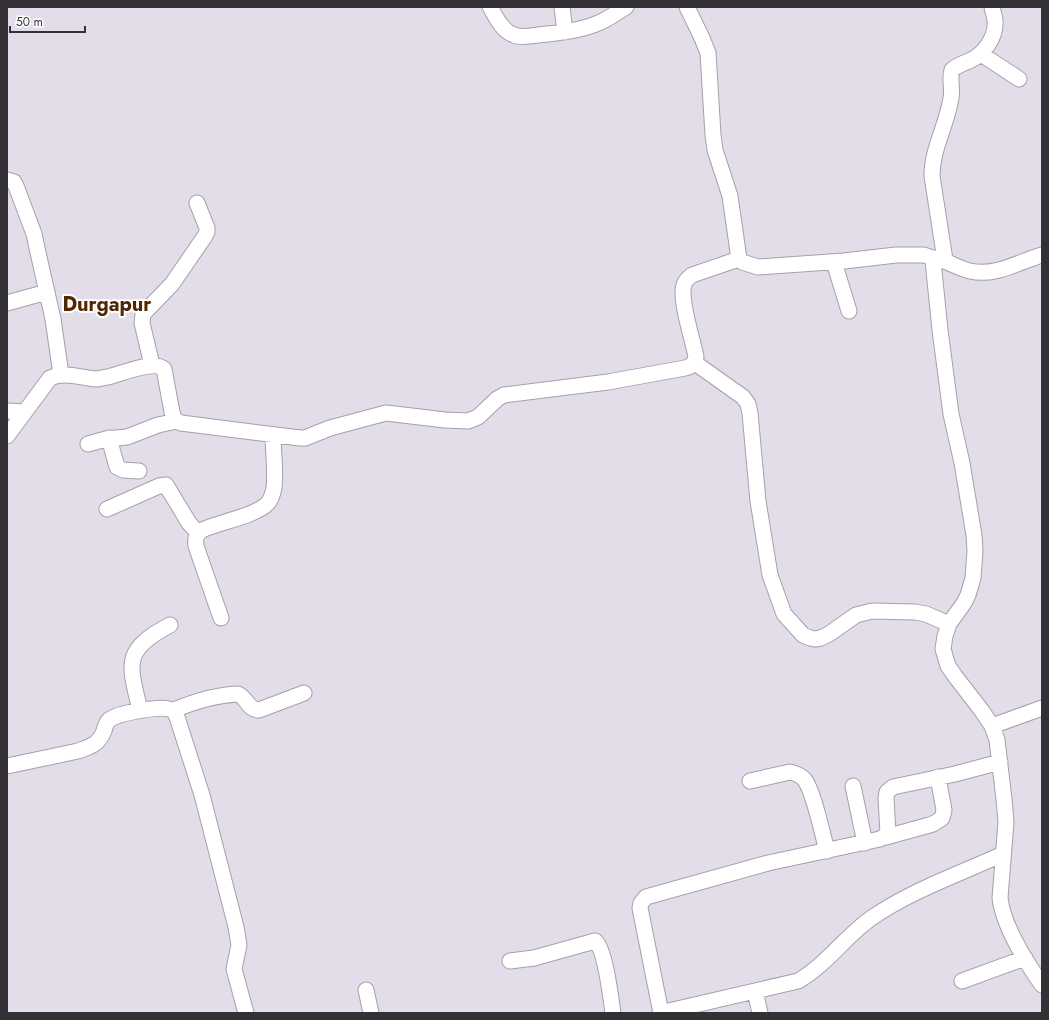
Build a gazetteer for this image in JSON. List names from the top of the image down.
{
  "districts": ["Durgapur"],
  "scale_bar": "50 m"
}
